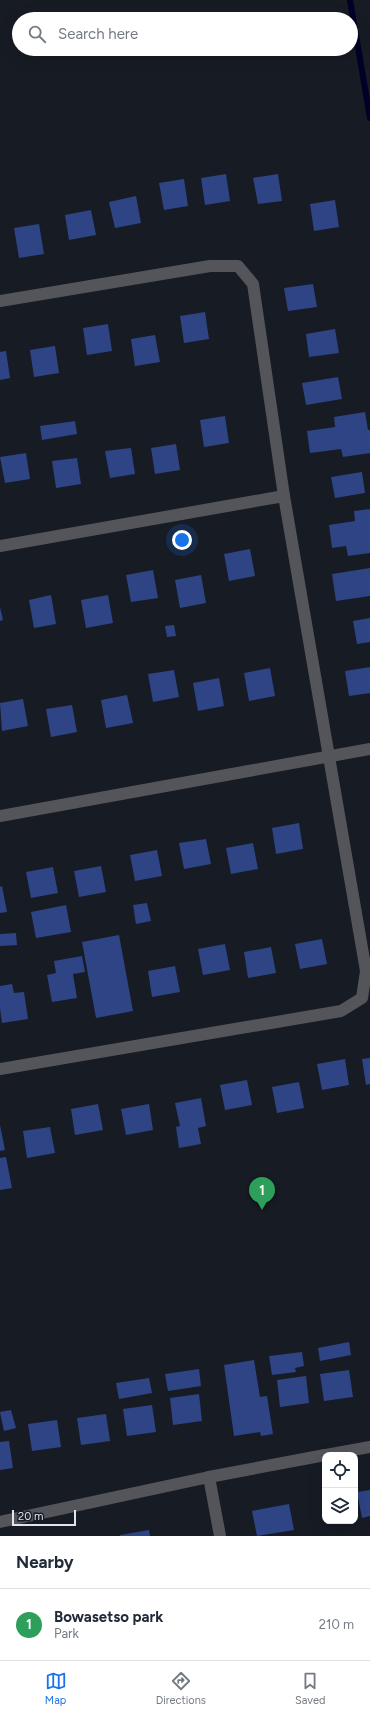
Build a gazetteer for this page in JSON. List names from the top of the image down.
{
  "scale_bar": "20 m",
  "page": {
    "search": "Search here",
    "pins": "1",
    "scale": "20 m",
    "heading": "Nearby",
    "list": [
      {
        "mark": "1",
        "name": "Bowasetso park",
        "note": "Park",
        "value": "210 m"
      }
    ],
    "nav": ["Map", "Directions", "Saved"]
  }
}
